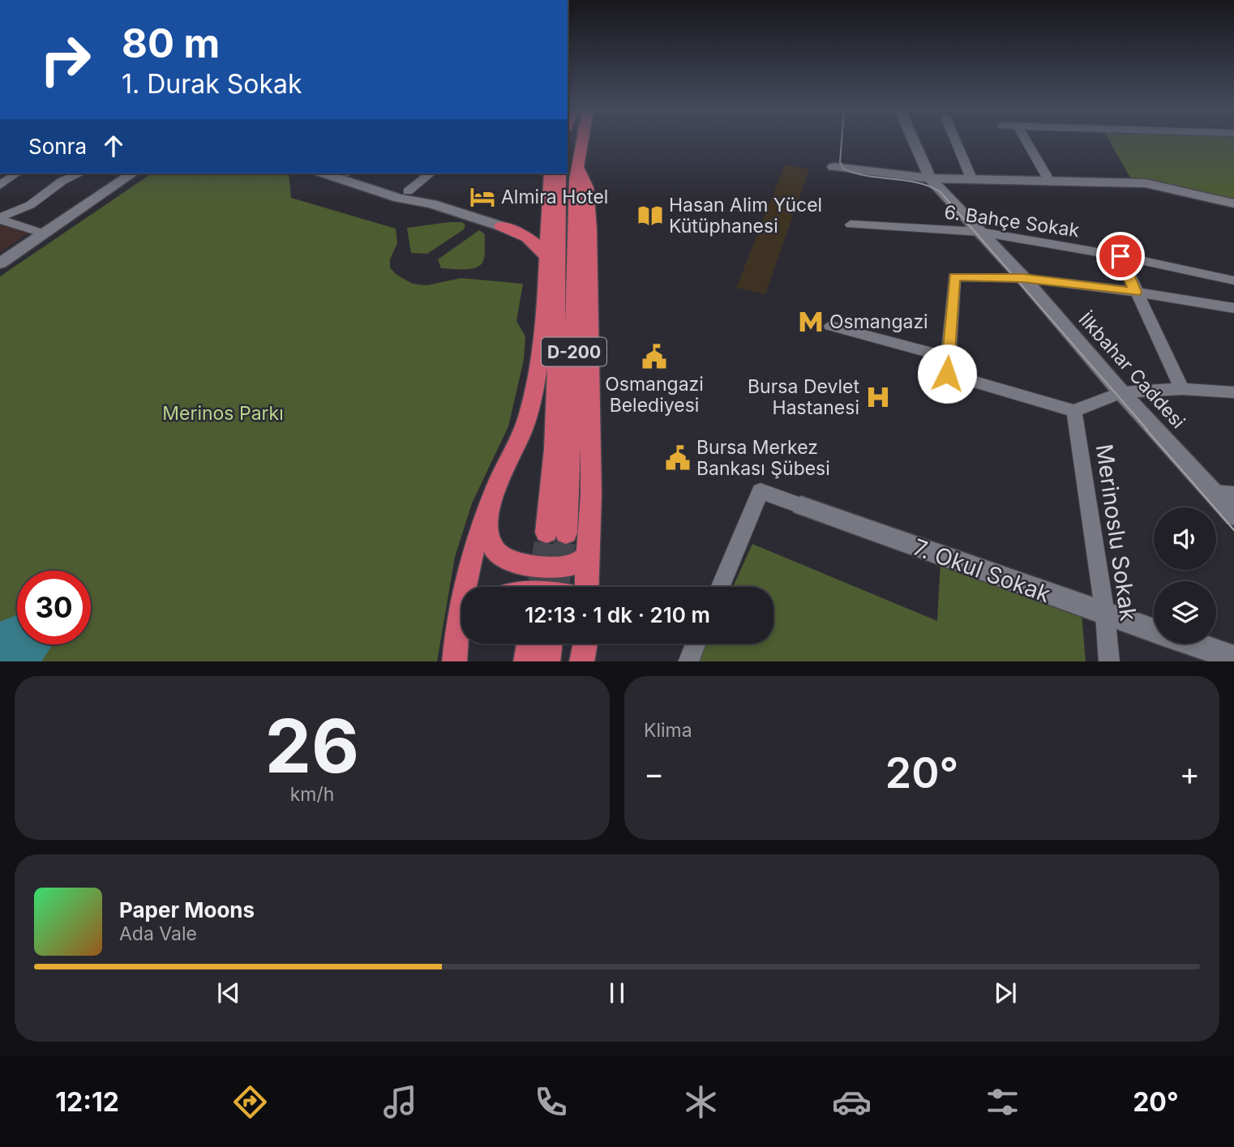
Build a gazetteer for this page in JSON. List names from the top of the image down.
{
  "streets": {
    "highway": ["D-200"],
    "main road": ["İlkbahar Caddesi", "7. Okul Sokak"],
    "street": ["6. Bahçe Sokak", "Merinoslu Sokak"]
  },
  "crossings": [
    ["6. Bahçe Sokak", "İlkbahar Caddesi"],
    ["Merinoslu Sokak", "7. Okul Sokak"]
  ],
  "parks": ["Merinos Parkı"],
  "places": {
    "hotel": ["Almira Hotel"],
    "library": ["Hasan Alim Yücel Kütüphanesi"],
    "metro station": ["Osmangazi"],
    "public building": ["Osmangazi Belediyesi", "Bursa Merkez Bankası Şübesi"],
    "hospital": ["Bursa Devlet Hastanesi"]
  },
  "page": {
    "turn": ["80 m", "1. Durak Sokak"],
    "then": "Sonra",
    "limit": "30",
    "trip": "12:13 · 1 dk · 210 m",
    "tile": [
      ["26", "km/h"],
      "Klima"
    ],
    "heat": ["−", "20°", "+"],
    "song": ["Paper Moons", "Ada Vale"],
    "tabs": ["12:12", "20°"]
  }
}
